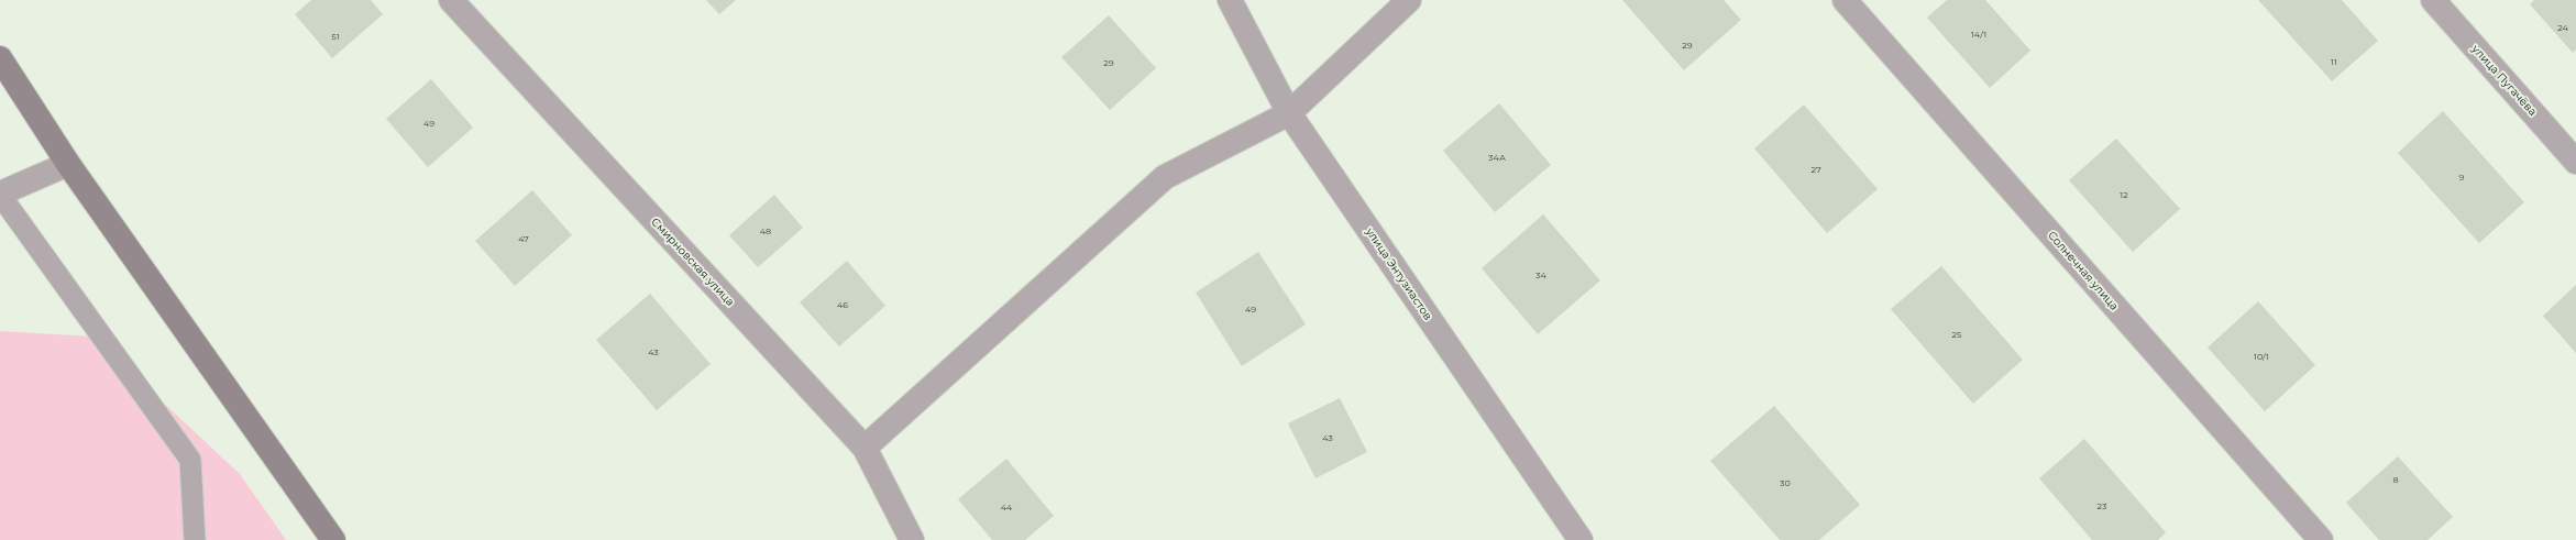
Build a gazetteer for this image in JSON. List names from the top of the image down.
{
  "streets": {
    "street": [
      "улица Пугачёва",
      "Смирновская улица",
      "Солнечная улица",
      "улица Энтузиастов"
    ]
  },
  "house_numbers": [
    "24",
    "14/1",
    "51",
    "29",
    "11",
    "29",
    "49",
    "34А",
    "27",
    "9",
    "12",
    "48",
    "47",
    "34",
    "46",
    "49",
    "25",
    "43",
    "10/1",
    "43",
    "8",
    "30",
    "23",
    "44"
  ]
}
